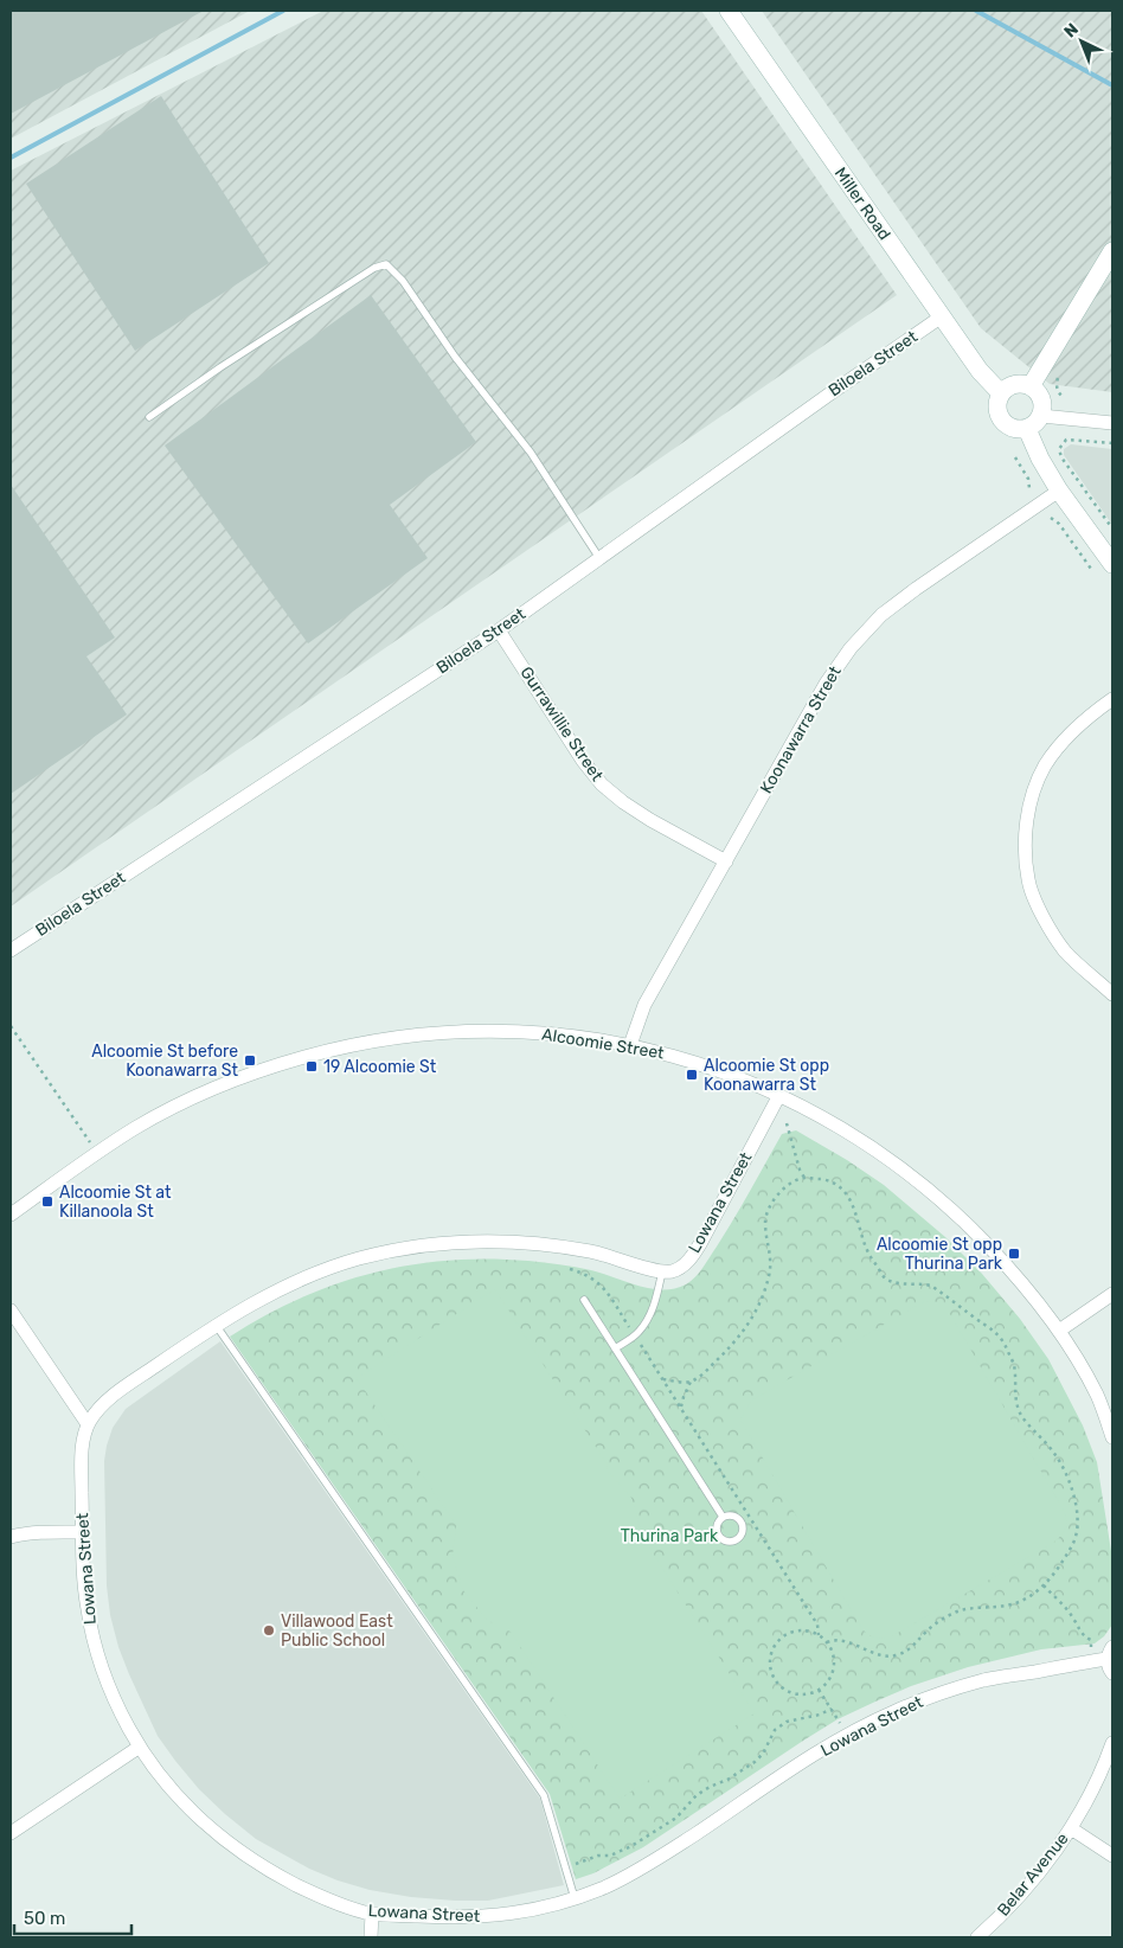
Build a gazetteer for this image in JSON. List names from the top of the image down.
{
  "streets": {
    "main road": ["Miller Road"],
    "street": [
      "Biloela Street",
      "Gurrawillie Street",
      "Koonawarra Street",
      "Alcoomie Street",
      "Lowana Street",
      "Belar Avenue"
    ]
  },
  "crossings": [
    ["Miller Road", "Biloela Street"],
    ["Biloela Street", "Gurrawillie Street"],
    ["Gurrawillie Street", "Koonawarra Street"],
    ["Koonawarra Street", "Alcoomie Street"],
    ["Alcoomie Street", "Lowana Street"]
  ],
  "parks": ["Thurina Park"],
  "places": {
    "transit": [
      "Alcoomie St before Koonawarra St",
      "19 Alcoomie St",
      "Alcoomie St opp Koonawarra St",
      "Alcoomie St at Killanoola St",
      "Alcoomie St opp Thurina Park"
    ],
    "other": ["Villawood East Public School"]
  },
  "scale_bar": "50 m",
  "north": "top left"
}
